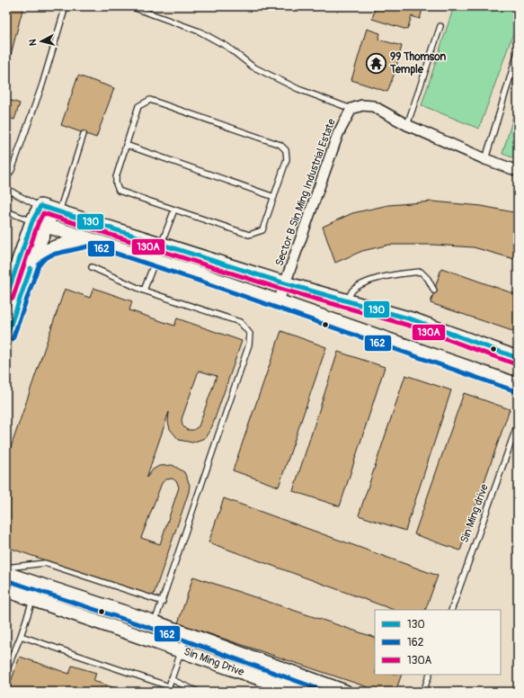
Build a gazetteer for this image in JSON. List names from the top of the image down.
{
  "streets": {
    "street": ["Sector B Sin Ming Industrial Estate", "Sin Ming Drive"],
    "lane": ["Sin Ming drive"]
  },
  "places": {
    "temple": ["99 Thomson Temple"]
  },
  "lines": ["transit line 130", "transit line 130A", "transit line 162"],
  "legend": ["130", "162", "130A"],
  "north": "left"
}
